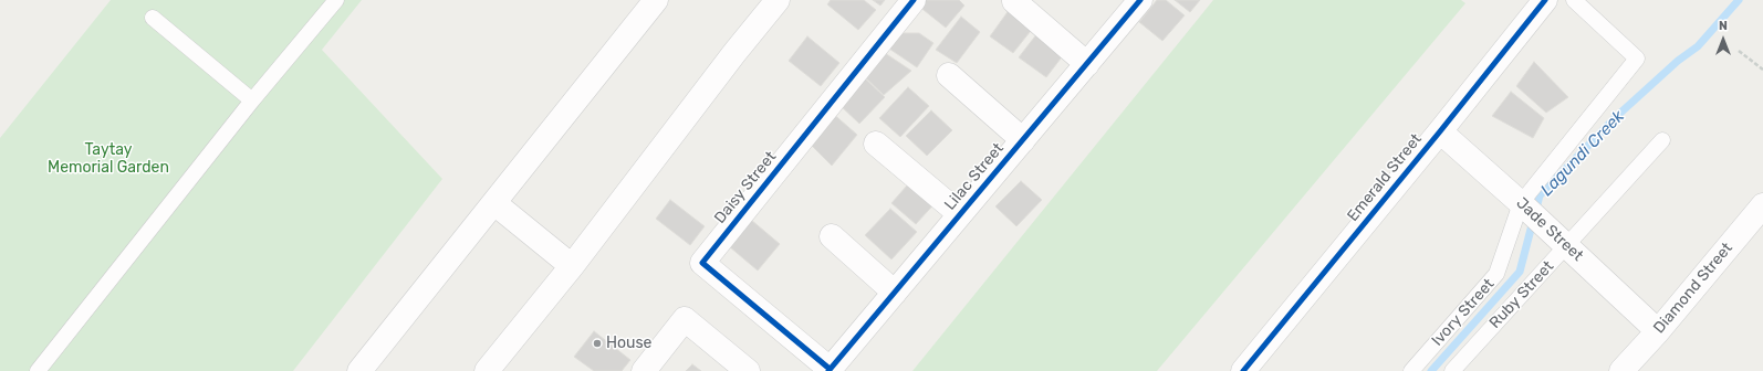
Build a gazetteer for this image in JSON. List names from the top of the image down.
{
  "streets": {
    "street": [
      "Lilac Street",
      "Emerald Street",
      "Daisy Street",
      "Jade Street",
      "Diamond Street"
    ],
    "lane": ["Ruby Street", "Ivory Street"]
  },
  "crossings": [
    ["Lilac Street", "Daisy Street"],
    ["Emerald Street", "Jade Street"],
    ["Jade Street", "Diamond Street"],
    ["Jade Street", "Ruby Street"],
    ["Jade Street", "Ivory Street"]
  ],
  "water": ["Lagundi Creek"],
  "parks": ["Taytay Memorial Garden"],
  "places": ["House"],
  "north": "top"
}
